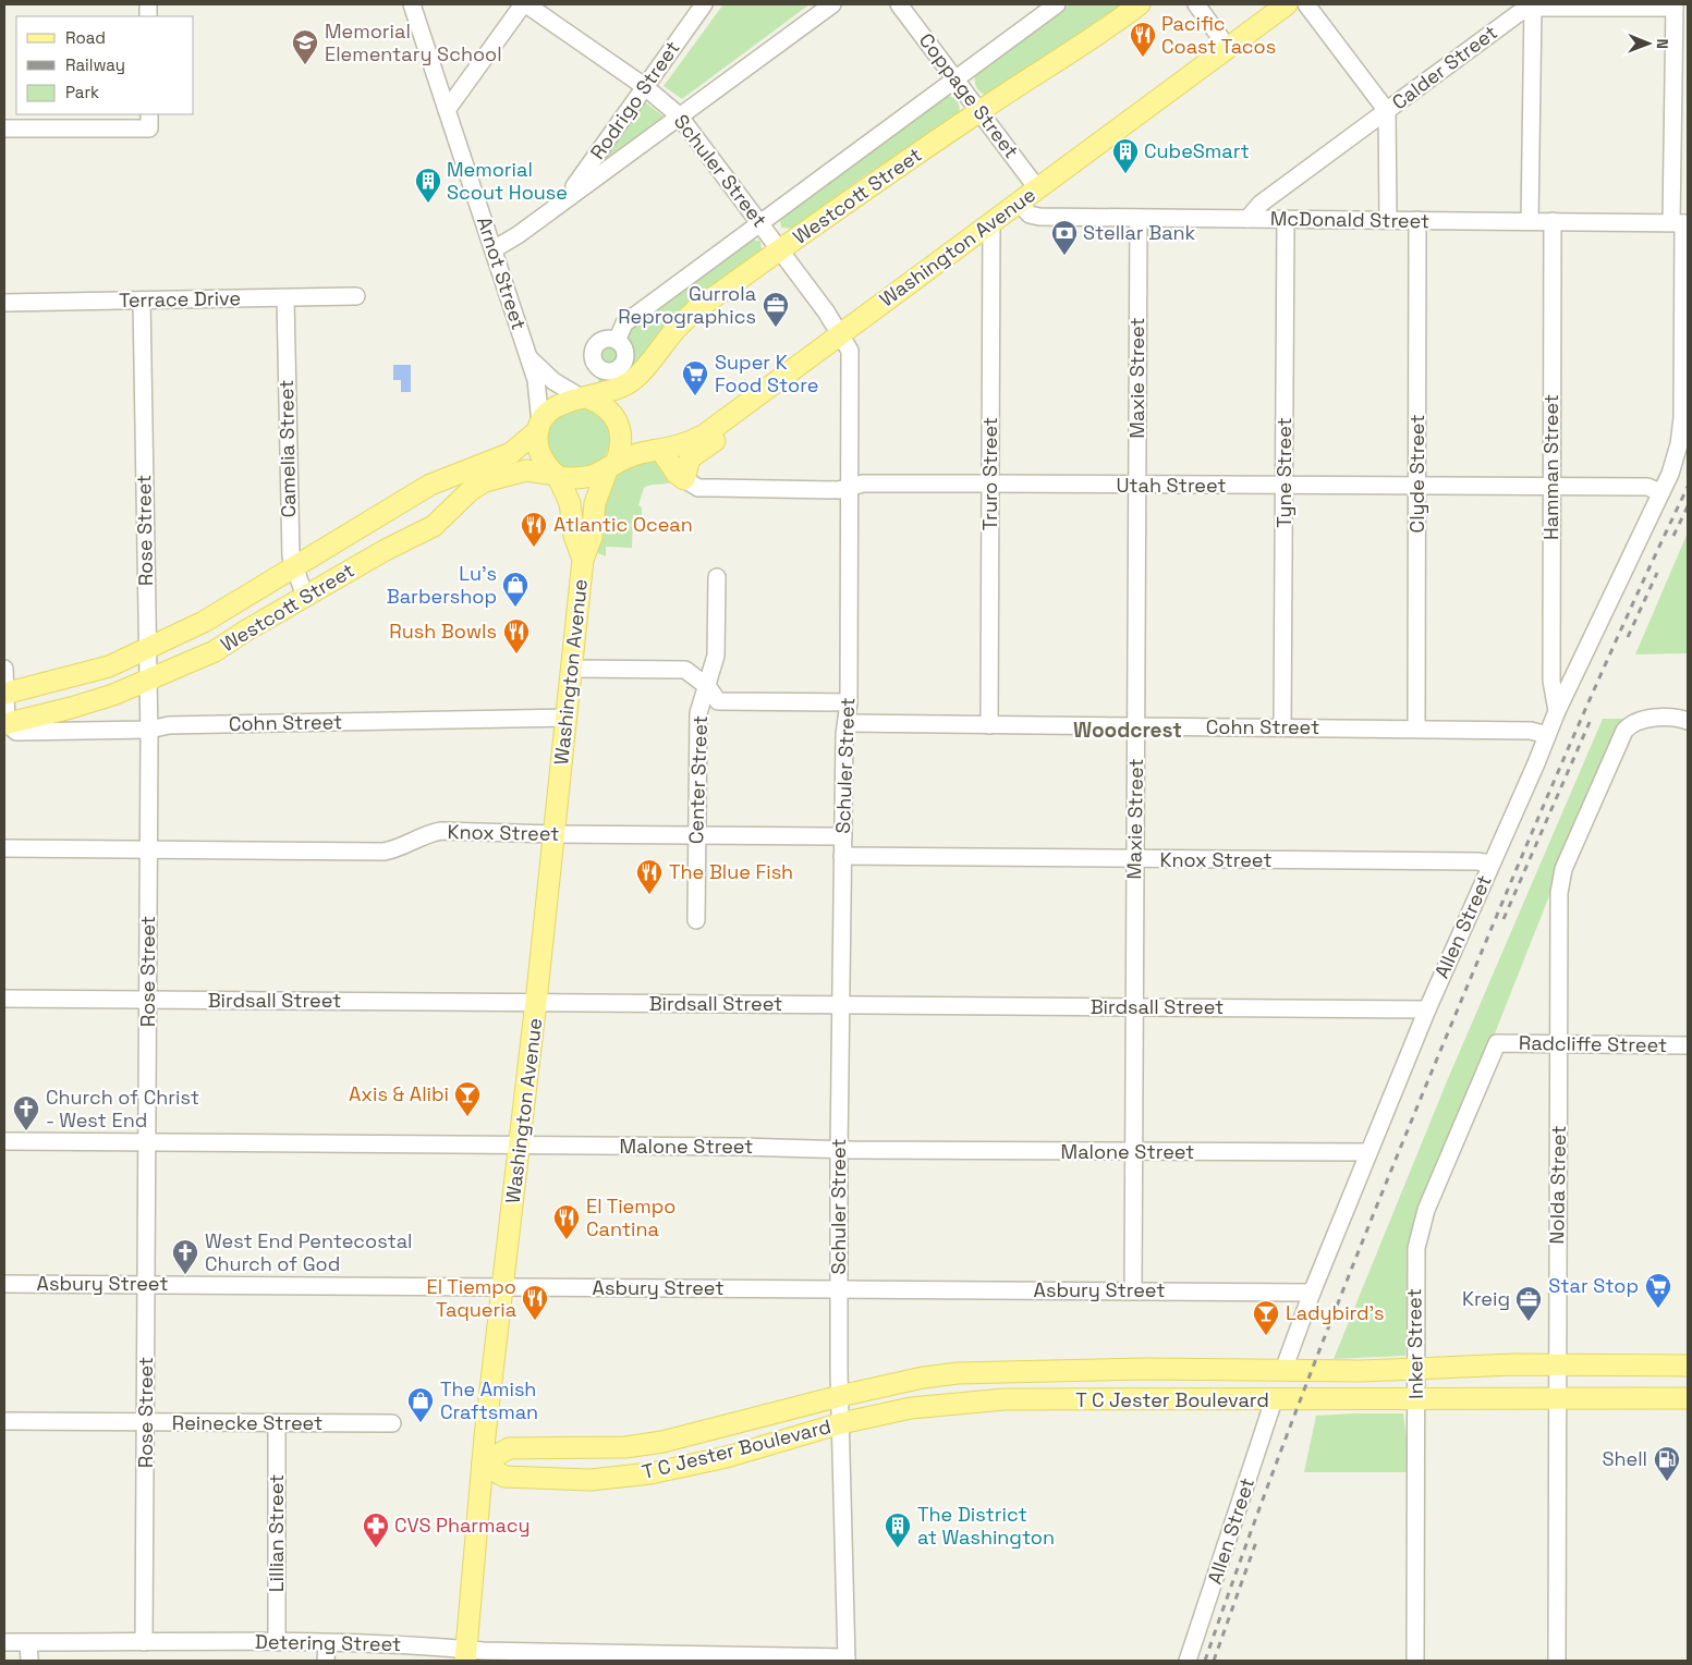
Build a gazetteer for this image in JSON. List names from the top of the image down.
{
  "streets": {
    "main road": ["Westcott Street", "Washington Avenue", "T C Jester Boulevard"],
    "street": [
      "Calder Street",
      "Coppage Street",
      "Rodrigo Street",
      "Schuler Street",
      "McDonald Street",
      "Arnot Street",
      "Terrace Drive",
      "Maxie Street",
      "Camelia Street",
      "Hamman Street",
      "Tyne Street",
      "Truro Street",
      "Clyde Street",
      "Utah Street",
      "Rose Street",
      "Cohn Street",
      "Center Street",
      "Knox Street",
      "Allen Street",
      "Birdsall Street",
      "Radcliffe Street",
      "Malone Street",
      "Nolda Street",
      "Asbury Street",
      "Inker Street",
      "Reinecke Street",
      "Lillian Street",
      "Detering Street"
    ]
  },
  "crossings": [
    ["Calder Street", "McDonald Street"],
    ["Calder Street", "Allen Street"],
    ["Coppage Street", "Westcott Street"],
    ["Coppage Street", "Washington Avenue"],
    ["Rodrigo Street", "Schuler Street"],
    ["Schuler Street", "Westcott Street"],
    ["Schuler Street", "Washington Avenue"],
    ["Schuler Street", "Utah Street"],
    ["Schuler Street", "Cohn Street"],
    ["Schuler Street", "Knox Street"],
    ["Schuler Street", "Birdsall Street"],
    ["Schuler Street", "Malone Street"],
    ["Schuler Street", "Asbury Street"],
    ["Schuler Street", "T C Jester Boulevard"],
    ["Schuler Street", "Detering Street"],
    ["Westcott Street", "Washington Avenue"],
    ["Westcott Street", "Arnot Street"],
    ["Westcott Street", "Camelia Street"],
    ["Westcott Street", "Rose Street"],
    ["Westcott Street", "Cohn Street"],
    ["McDonald Street", "Washington Avenue"],
    ["McDonald Street", "Maxie Street"],
    ["McDonald Street", "Hamman Street"],
    ["McDonald Street", "Tyne Street"],
    ["McDonald Street", "Clyde Street"],
    ["McDonald Street", "Allen Street"],
    ["Washington Avenue", "Arnot Street"],
    ["Washington Avenue", "Truro Street"],
    ["Washington Avenue", "Cohn Street"],
    ["Washington Avenue", "Knox Street"],
    ["Washington Avenue", "Birdsall Street"],
    ["Washington Avenue", "Malone Street"],
    ["Washington Avenue", "Asbury Street"],
    ["Washington Avenue", "T C Jester Boulevard"],
    ["Washington Avenue", "Detering Street"],
    ["Terrace Drive", "Camelia Street"],
    ["Terrace Drive", "Rose Street"],
    ["Maxie Street", "Utah Street"],
    ["Maxie Street", "Cohn Street"],
    ["Maxie Street", "Knox Street"],
    ["Maxie Street", "Birdsall Street"],
    ["Maxie Street", "Malone Street"],
    ["Maxie Street", "Asbury Street"],
    ["Hamman Street", "Utah Street"],
    ["Hamman Street", "Allen Street"],
    ["Tyne Street", "Utah Street"],
    ["Tyne Street", "Cohn Street"],
    ["Truro Street", "Utah Street"],
    ["Truro Street", "Cohn Street"],
    ["Clyde Street", "Utah Street"],
    ["Clyde Street", "Cohn Street"],
    ["Utah Street", "Allen Street"],
    ["Rose Street", "Cohn Street"],
    ["Rose Street", "Knox Street"],
    ["Rose Street", "Birdsall Street"],
    ["Rose Street", "Malone Street"],
    ["Rose Street", "Asbury Street"],
    ["Rose Street", "Reinecke Street"],
    ["Rose Street", "Detering Street"],
    ["Cohn Street", "Allen Street"],
    ["Center Street", "Knox Street"],
    ["Knox Street", "Allen Street"],
    ["Allen Street", "Birdsall Street"],
    ["Allen Street", "Malone Street"],
    ["Allen Street", "Asbury Street"],
    ["Allen Street", "T C Jester Boulevard"],
    ["Radcliffe Street", "Nolda Street"],
    ["Radcliffe Street", "Inker Street"],
    ["Nolda Street", "T C Jester Boulevard"],
    ["Inker Street", "T C Jester Boulevard"],
    ["Reinecke Street", "Lillian Street"],
    ["Lillian Street", "Detering Street"]
  ],
  "districts": ["Woodcrest"],
  "places": {
    "restaurant": [
      "Pacific Coast Tacos",
      "Atlantic Ocean",
      "Rush Bowls",
      "The Blue Fish",
      "El Tiempo Cantina",
      "El Tiempo Taqueria"
    ],
    "school or university": ["Memorial Elementary School"],
    "building": ["CubeSmart", "Memorial Scout House", "The District at Washington"],
    "bank": ["Stellar Bank"],
    "office": ["Gurrola Reprographics", "Kreig"],
    "supermarket": ["Super K Food Store", "Star Stop"],
    "shop": ["Lu's Barbershop", "The Amish Craftsman"],
    "bar": ["Axis & Alibi", "Ladybird's"],
    "church": ["Church of Christ - West End", "West End Pentecostal Church of God"],
    "fuel station": ["Shell"],
    "pharmacy": ["CVS Pharmacy"]
  },
  "legend": ["Road", "Railway", "Park"],
  "north": "right"
}
